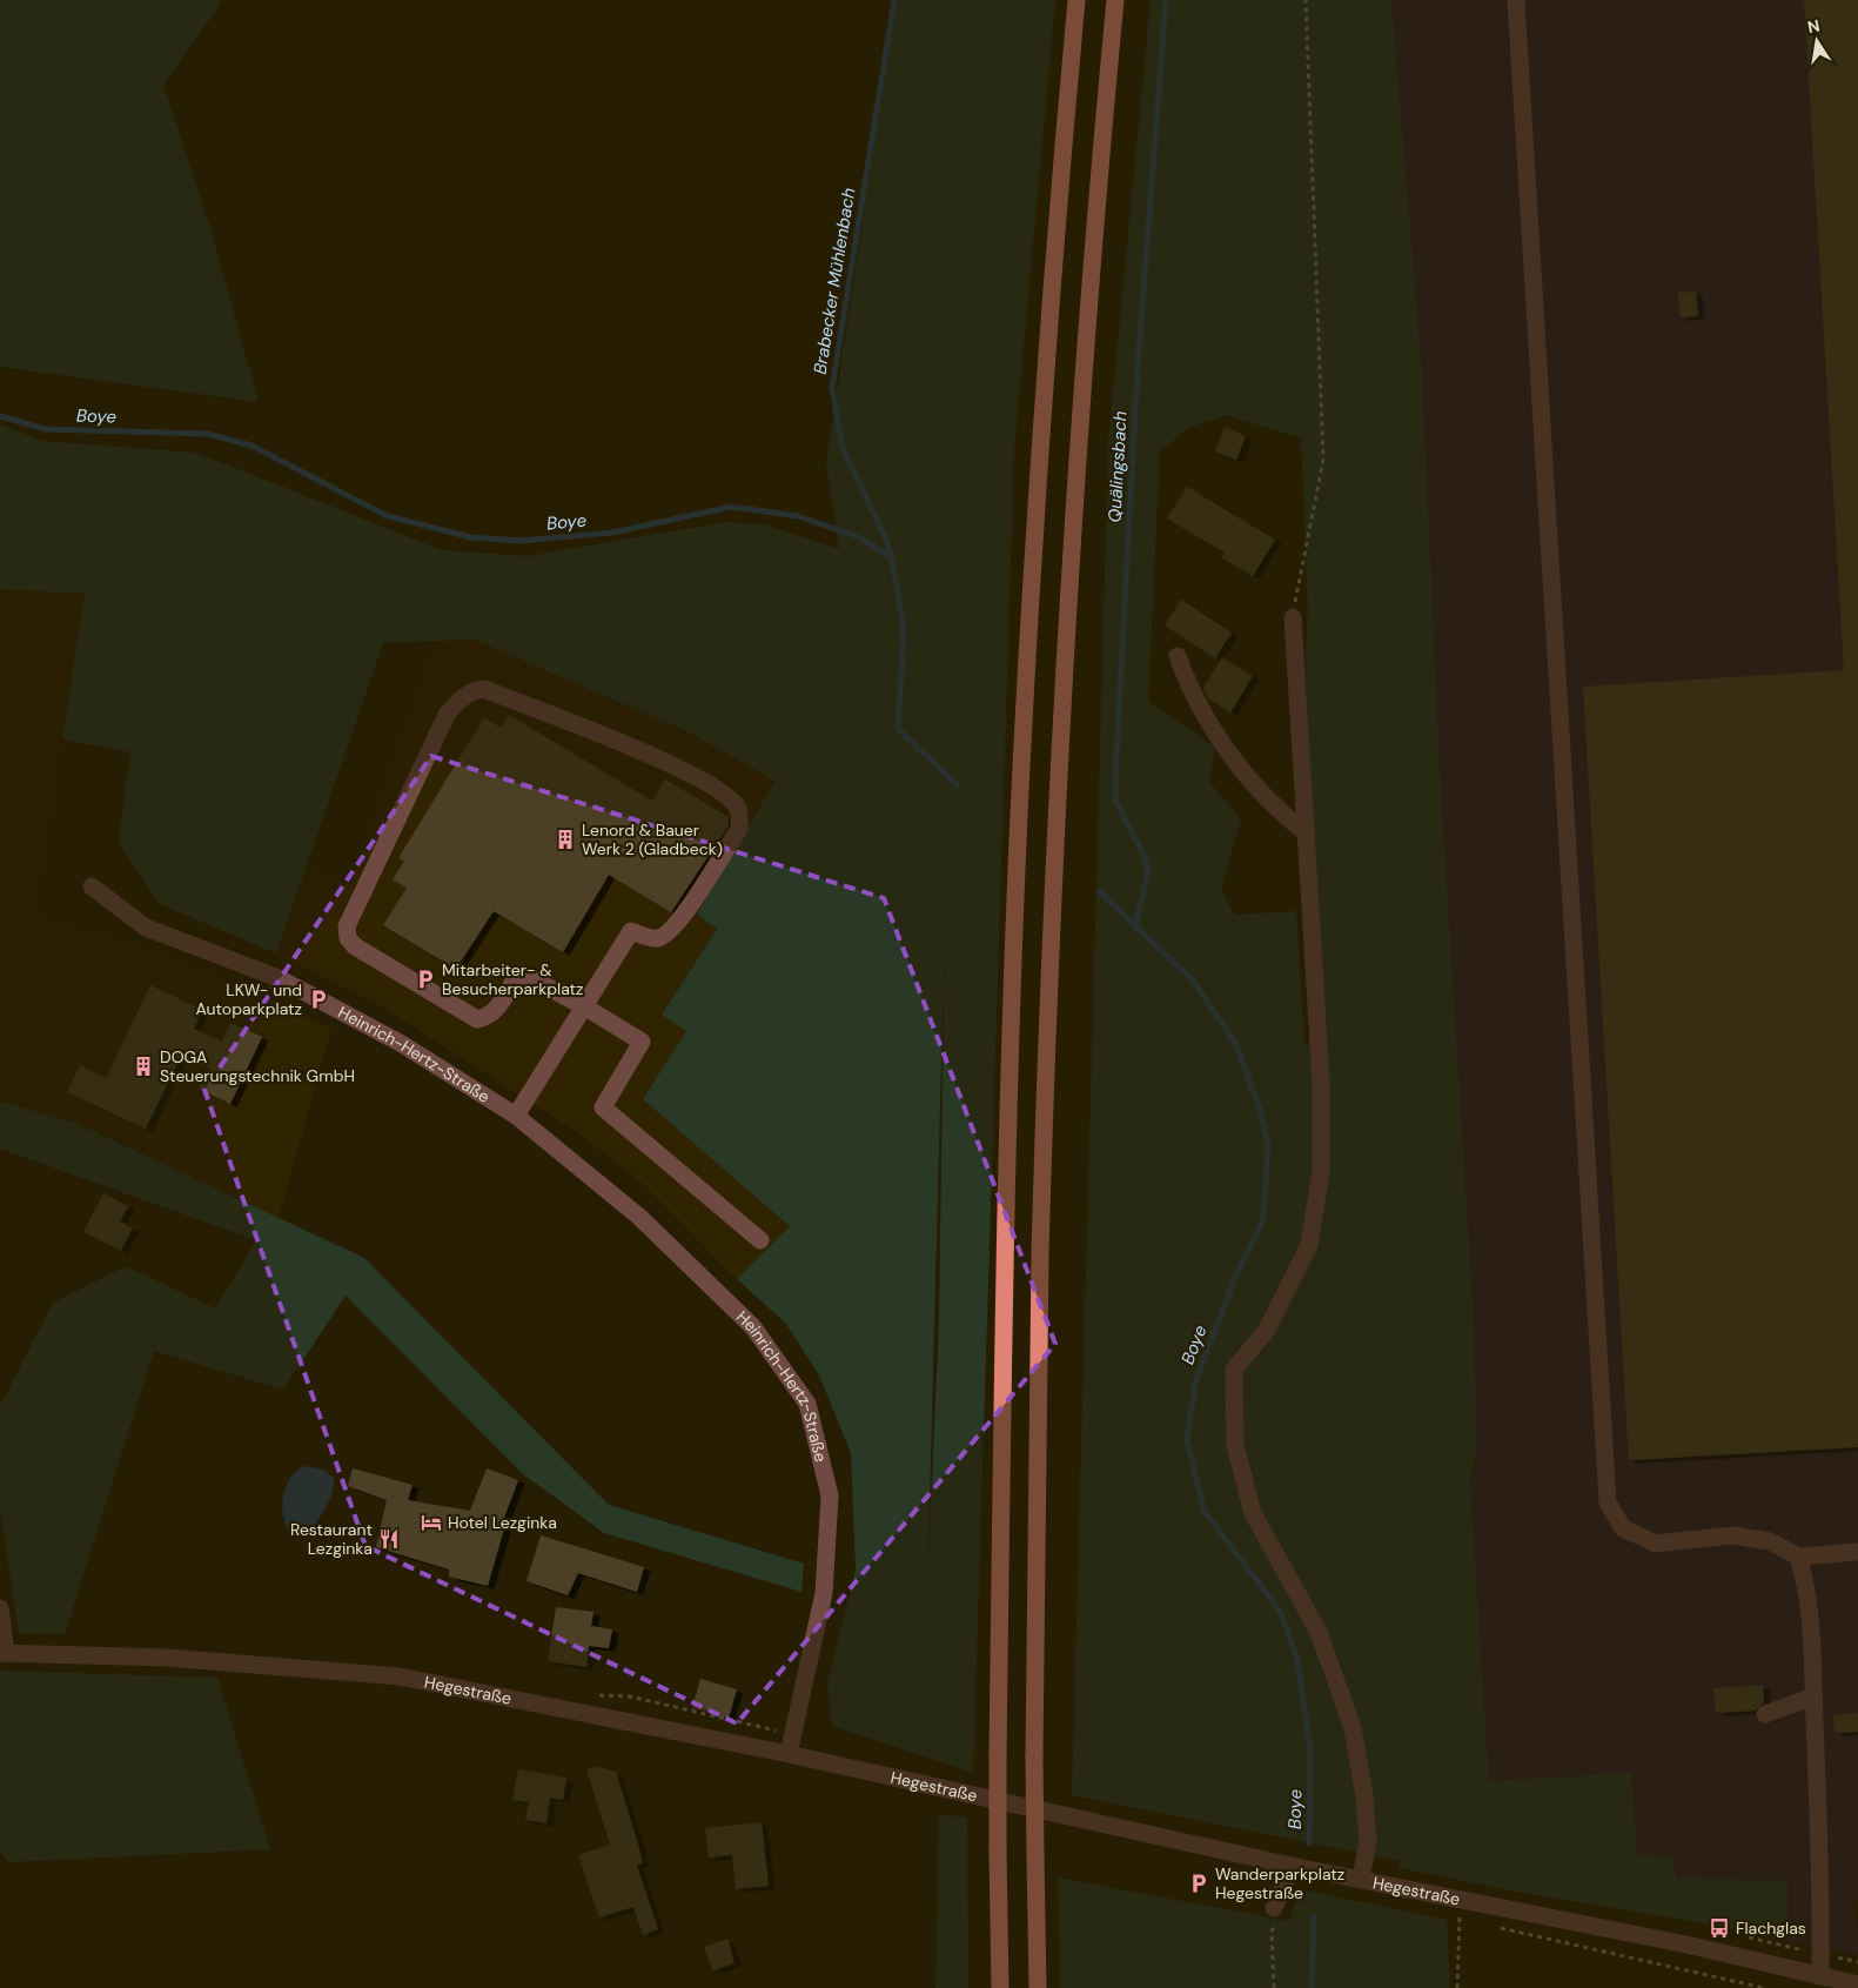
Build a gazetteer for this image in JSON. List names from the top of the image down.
{
  "streets": {
    "street": ["Heinrich-Hertz-Straße", "Hegestraße"]
  },
  "crossings": [
    ["Heinrich-Hertz-Straße", "Hegestraße"]
  ],
  "water": ["Brabecker Mühlenbach", "Boye", "Quälingsbach"],
  "places": {
    "building": ["Lenord & Bauer Werk 2 (Gladbeck)", "DOGA Steuerungstechnik GmbH"],
    "parking": ["Mitarbeiter- & Besucherparkplatz", "LKW- und Autoparkplatz", "Wanderparkplatz Hegestraße"],
    "hotel": ["Hotel Lezginka"],
    "restaurant": ["Restaurant Lezginka"],
    "bus stop": ["Flachglas"]
  },
  "north": "top"
}
